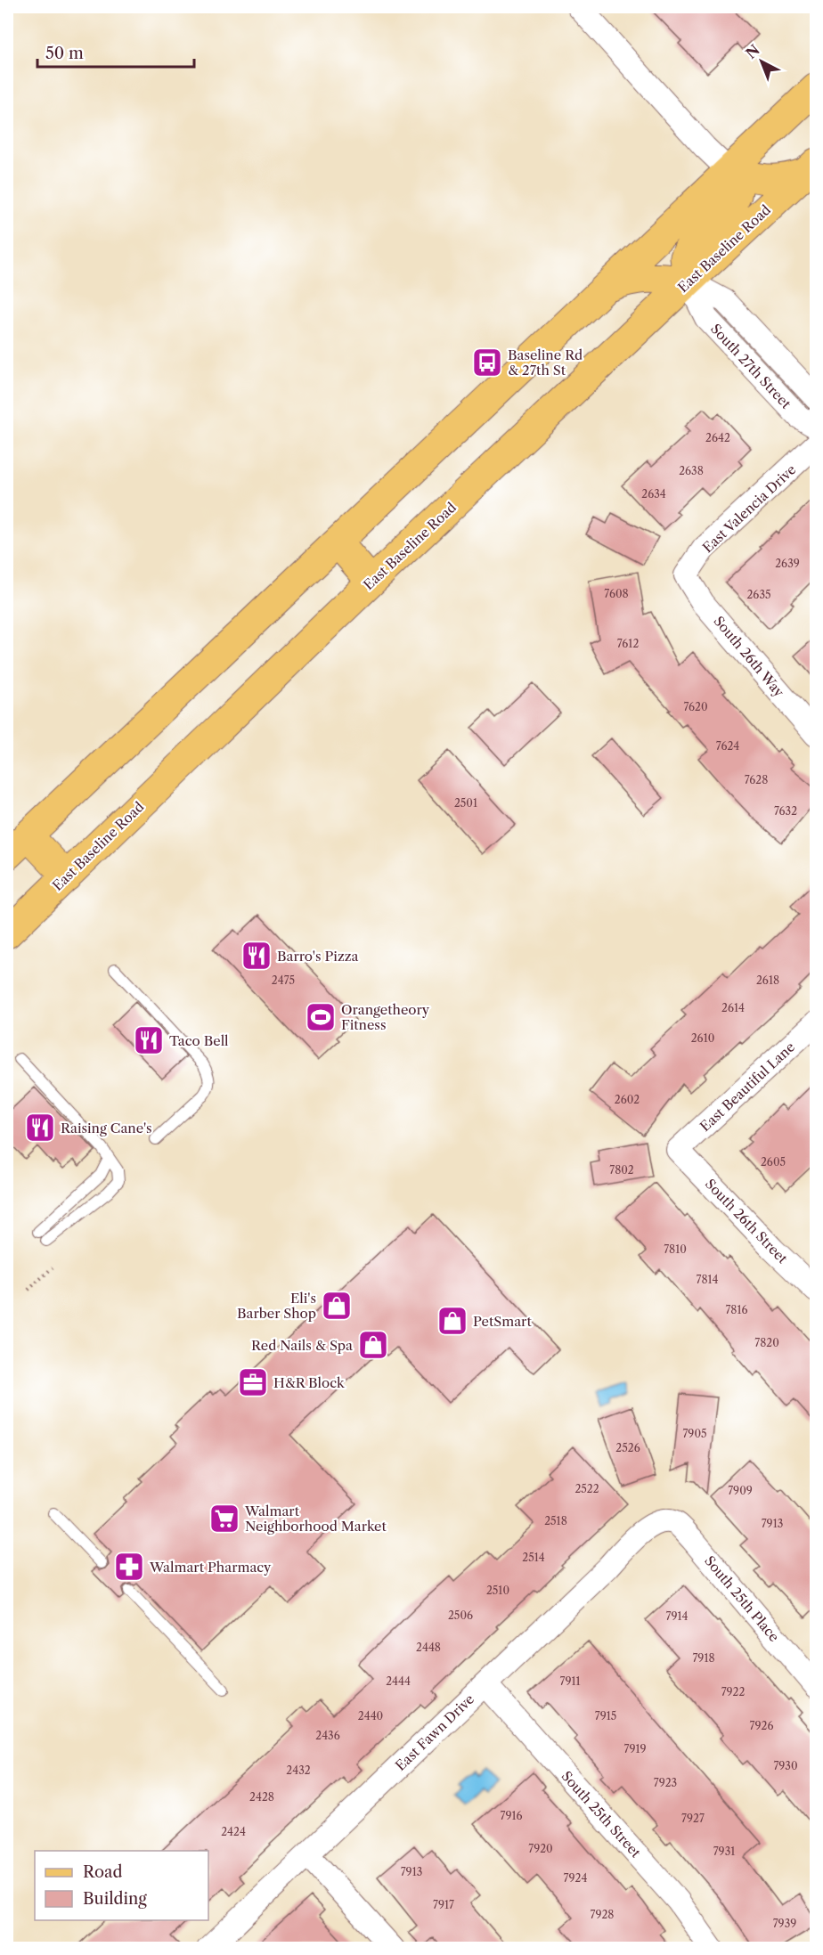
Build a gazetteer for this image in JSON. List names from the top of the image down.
{
  "streets": {
    "main road": ["East Baseline Road"],
    "street": [
      "South 27th Street",
      "East Valencia Drive",
      "South 26th Way",
      "East Beautiful Lane",
      "South 26th Street",
      "South 25th Place",
      "East Fawn Drive",
      "South 25th Street"
    ]
  },
  "crossings": [
    ["East Baseline Road", "South 27th Street"],
    ["East Valencia Drive", "South 26th Way"],
    ["East Beautiful Lane", "South 26th Street"],
    ["South 25th Place", "East Fawn Drive"],
    ["East Fawn Drive", "South 25th Street"]
  ],
  "places": {
    "bus stop": ["Baseline Rd & 27th St"],
    "restaurant": ["Barro's Pizza", "Taco Bell", "Raising Cane's"],
    "sports": ["Orangetheory Fitness"],
    "shop": ["Eli's Barber Shop", "PetSmart", "Red Nails & Spa"],
    "office": ["H&R Block"],
    "supermarket": ["Walmart Neighborhood Market"],
    "pharmacy": ["Walmart Pharmacy"]
  },
  "house_numbers": [
    "2642",
    "2638",
    "2634",
    "2639",
    "7608",
    "2635",
    "7612",
    "7620",
    "7624",
    "7628",
    "2501",
    "7632",
    "2475",
    "2618",
    "2614",
    "2610",
    "2602",
    "2605",
    "7802",
    "7810",
    "7814",
    "7816",
    "7820",
    "7905",
    "2526",
    "2522",
    "7909",
    "2518",
    "7913",
    "2514",
    "2510",
    "2506",
    "7914",
    "2448",
    "7918",
    "2444",
    "7911",
    "7922",
    "2440",
    "7915",
    "7926",
    "2436",
    "7919",
    "7930",
    "2432",
    "7923",
    "2428",
    "7916",
    "7927",
    "2424",
    "7920",
    "7931",
    "7913",
    "7924",
    "7917",
    "7928",
    "7939"
  ],
  "legend": ["Road", "Building"],
  "scale_bar": "50 m",
  "north": "top left"
}
